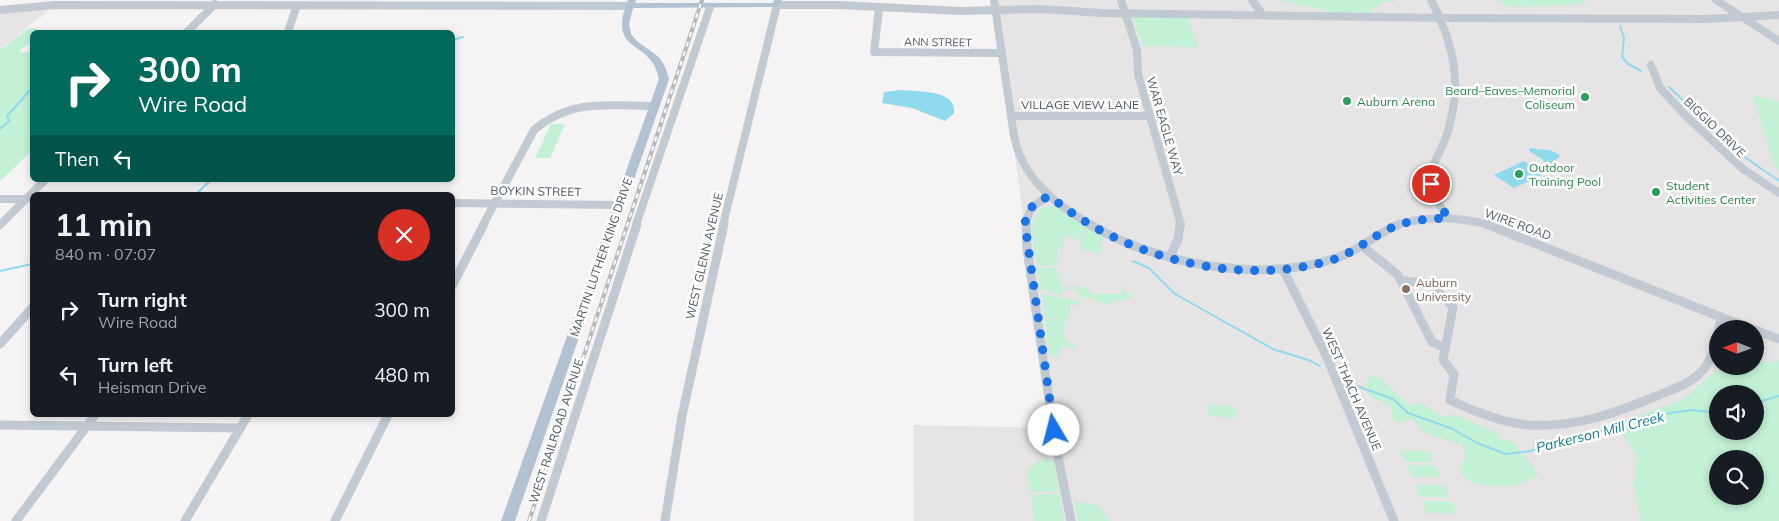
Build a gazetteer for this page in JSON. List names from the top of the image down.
{
  "streets": {
    "main road": ["MARTIN LUTHER KING DRIVE"],
    "street": [
      "ANN STREET",
      "VILLAGE VIEW LANE",
      "WAR EAGLE WAY",
      "BIGGIO DRIVE",
      "BOYKIN STREET",
      "WIRE ROAD",
      "WEST GLENN AVENUE",
      "WEST THACH AVENUE",
      "WEST RAILROAD AVENUE"
    ]
  },
  "crossings": [
    ["VILLAGE VIEW LANE", "WAR EAGLE WAY"],
    ["WAR EAGLE WAY", "WIRE ROAD"],
    ["BOYKIN STREET", "MARTIN LUTHER KING DRIVE"],
    ["WIRE ROAD", "WEST THACH AVENUE"]
  ],
  "water": ["Parkerson Mill Creek"],
  "places": [
    "Beard–Eaves–Memorial Coliseum",
    "Auburn Arena",
    "Outdoor Training Pool",
    "Student Activities Center",
    "Auburn University"
  ],
  "north": "left",
  "page": {
    "turn": ["300 m", "Wire Road"],
    "then": "Then",
    "heading": ["11 min", "840 m · 07:07"],
    "list": [
      {
        "name": "Turn right",
        "note": "Wire Road",
        "value": "300 m"
      },
      {
        "name": "Turn left",
        "note": "Heisman Drive",
        "value": "480 m"
      }
    ]
  }
}
